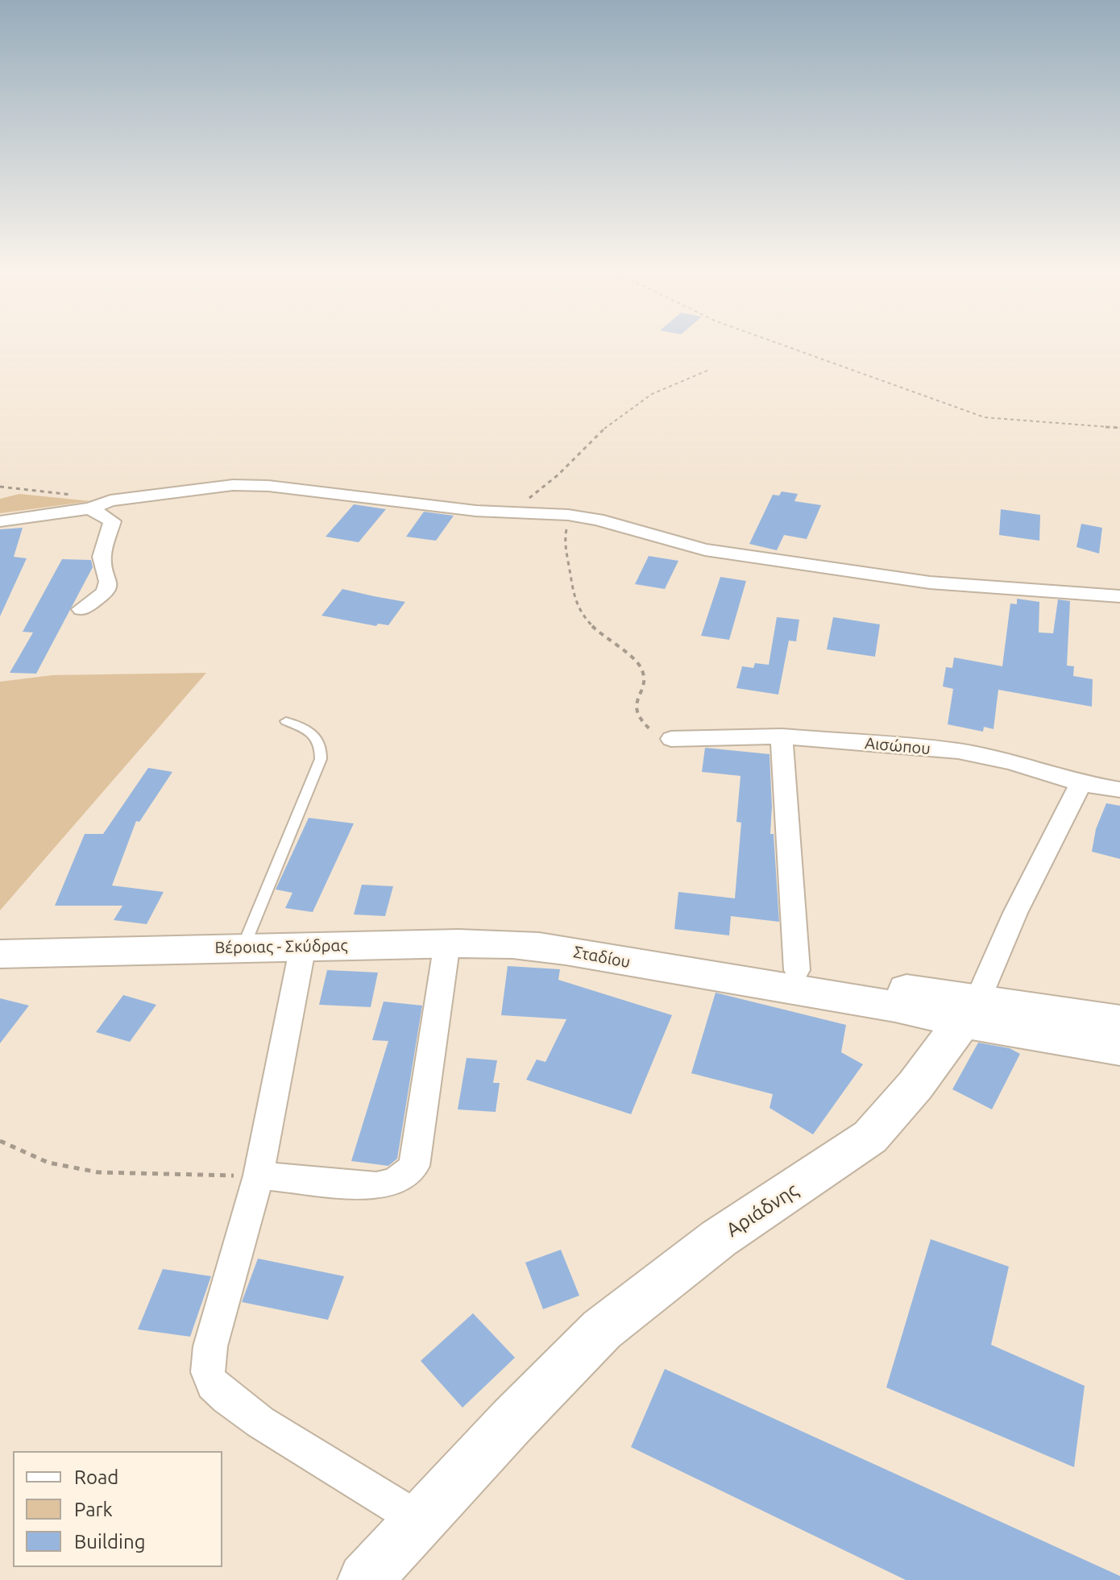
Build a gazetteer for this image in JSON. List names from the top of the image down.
{
  "streets": {
    "main road": ["Βέροιας - Σκύδρας", "Σταδίου", "Αριάδνης"],
    "street": ["Αισώπου"]
  },
  "crossings": [
    ["Αισώπου", "Αριάδνης"],
    ["Βέροιας - Σκύδρας", "Σταδίου"],
    ["Σταδίου", "Αριάδνης"]
  ],
  "legend": ["Road", "Park", "Building"]
}
